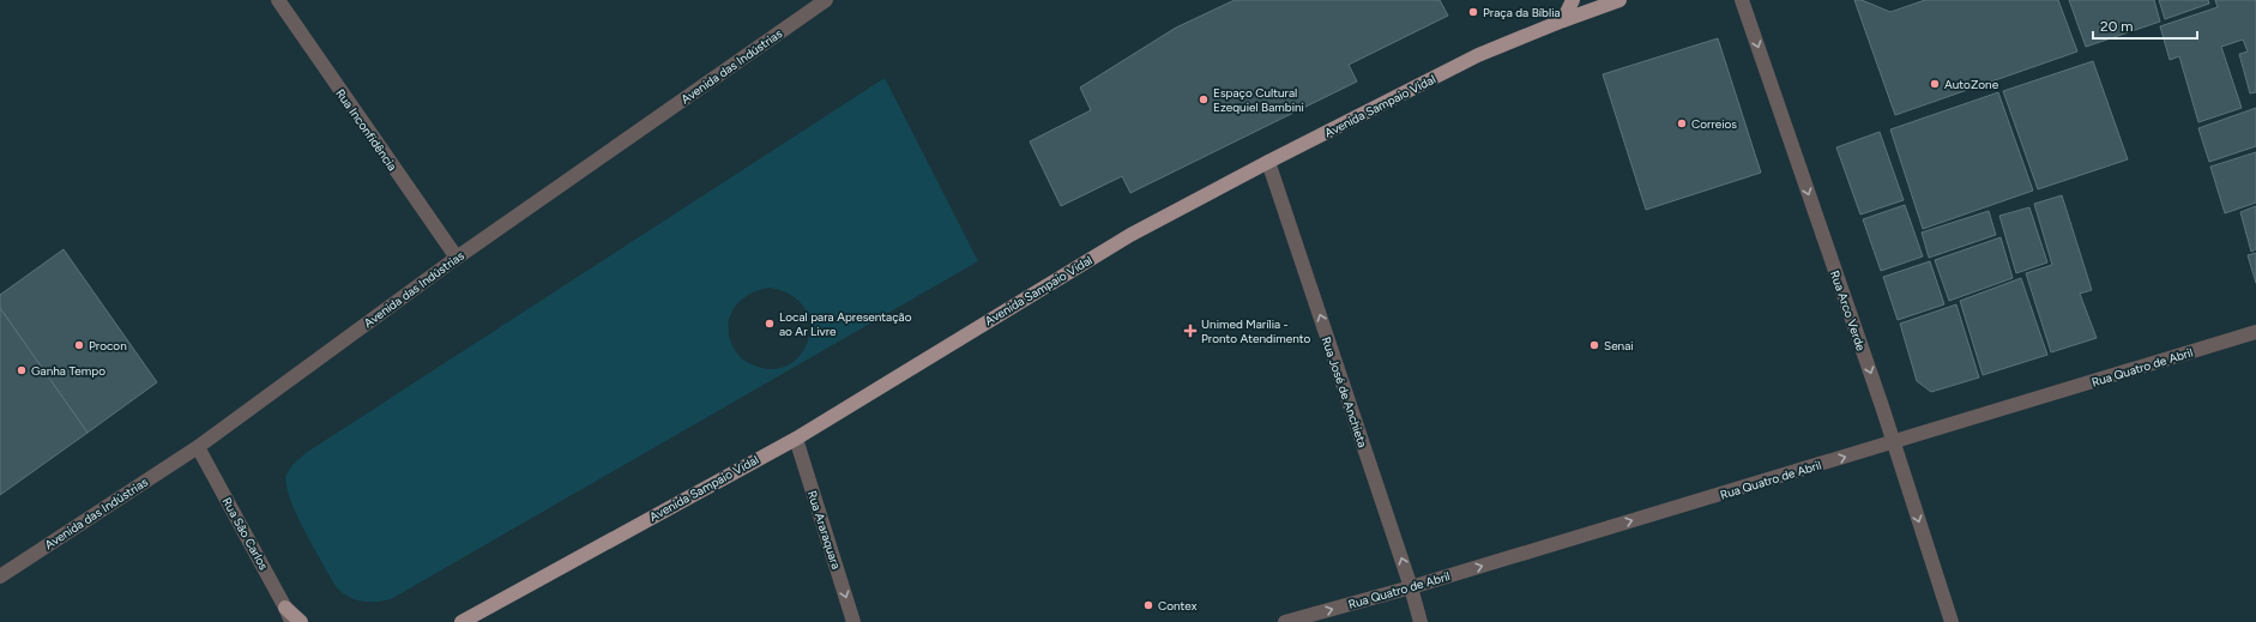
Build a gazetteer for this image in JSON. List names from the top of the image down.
{
  "streets": {
    "main road": ["Avenida Sampaio Vidal"],
    "street": [
      "Avenida das Indústrias",
      "Rua Inconfidência",
      "Rua Arco Verde",
      "Rua Quatro de Abril",
      "Rua José de Anchieta",
      "Rua Araraquara",
      "Rua São Carlos"
    ]
  },
  "crossings": [
    ["Avenida das Indústrias", "Rua Inconfidência"],
    ["Avenida das Indústrias", "Rua São Carlos"],
    ["Avenida Sampaio Vidal", "Rua José de Anchieta"],
    ["Avenida Sampaio Vidal", "Rua Araraquara"],
    ["Rua Arco Verde", "Rua Quatro de Abril"],
    ["Rua Quatro de Abril", "Rua José de Anchieta"]
  ],
  "one_way": [
    "Rua Arco Verde",
    "Rua Quatro de Abril",
    "Rua José de Anchieta",
    "Rua Araraquara"
  ],
  "places": {
    "other": [
      "Praça da Bíblia",
      "AutoZone",
      "Espaço Cultural Ezequiel Bambini",
      "Correios",
      "Local para Apresentação ao Ar Livre",
      "Procon",
      "Senai",
      "Ganha Tempo",
      "Contex"
    ],
    "health": ["Unimed Marília - Pronto Atendimento"]
  },
  "scale_bar": "20 m"
}
